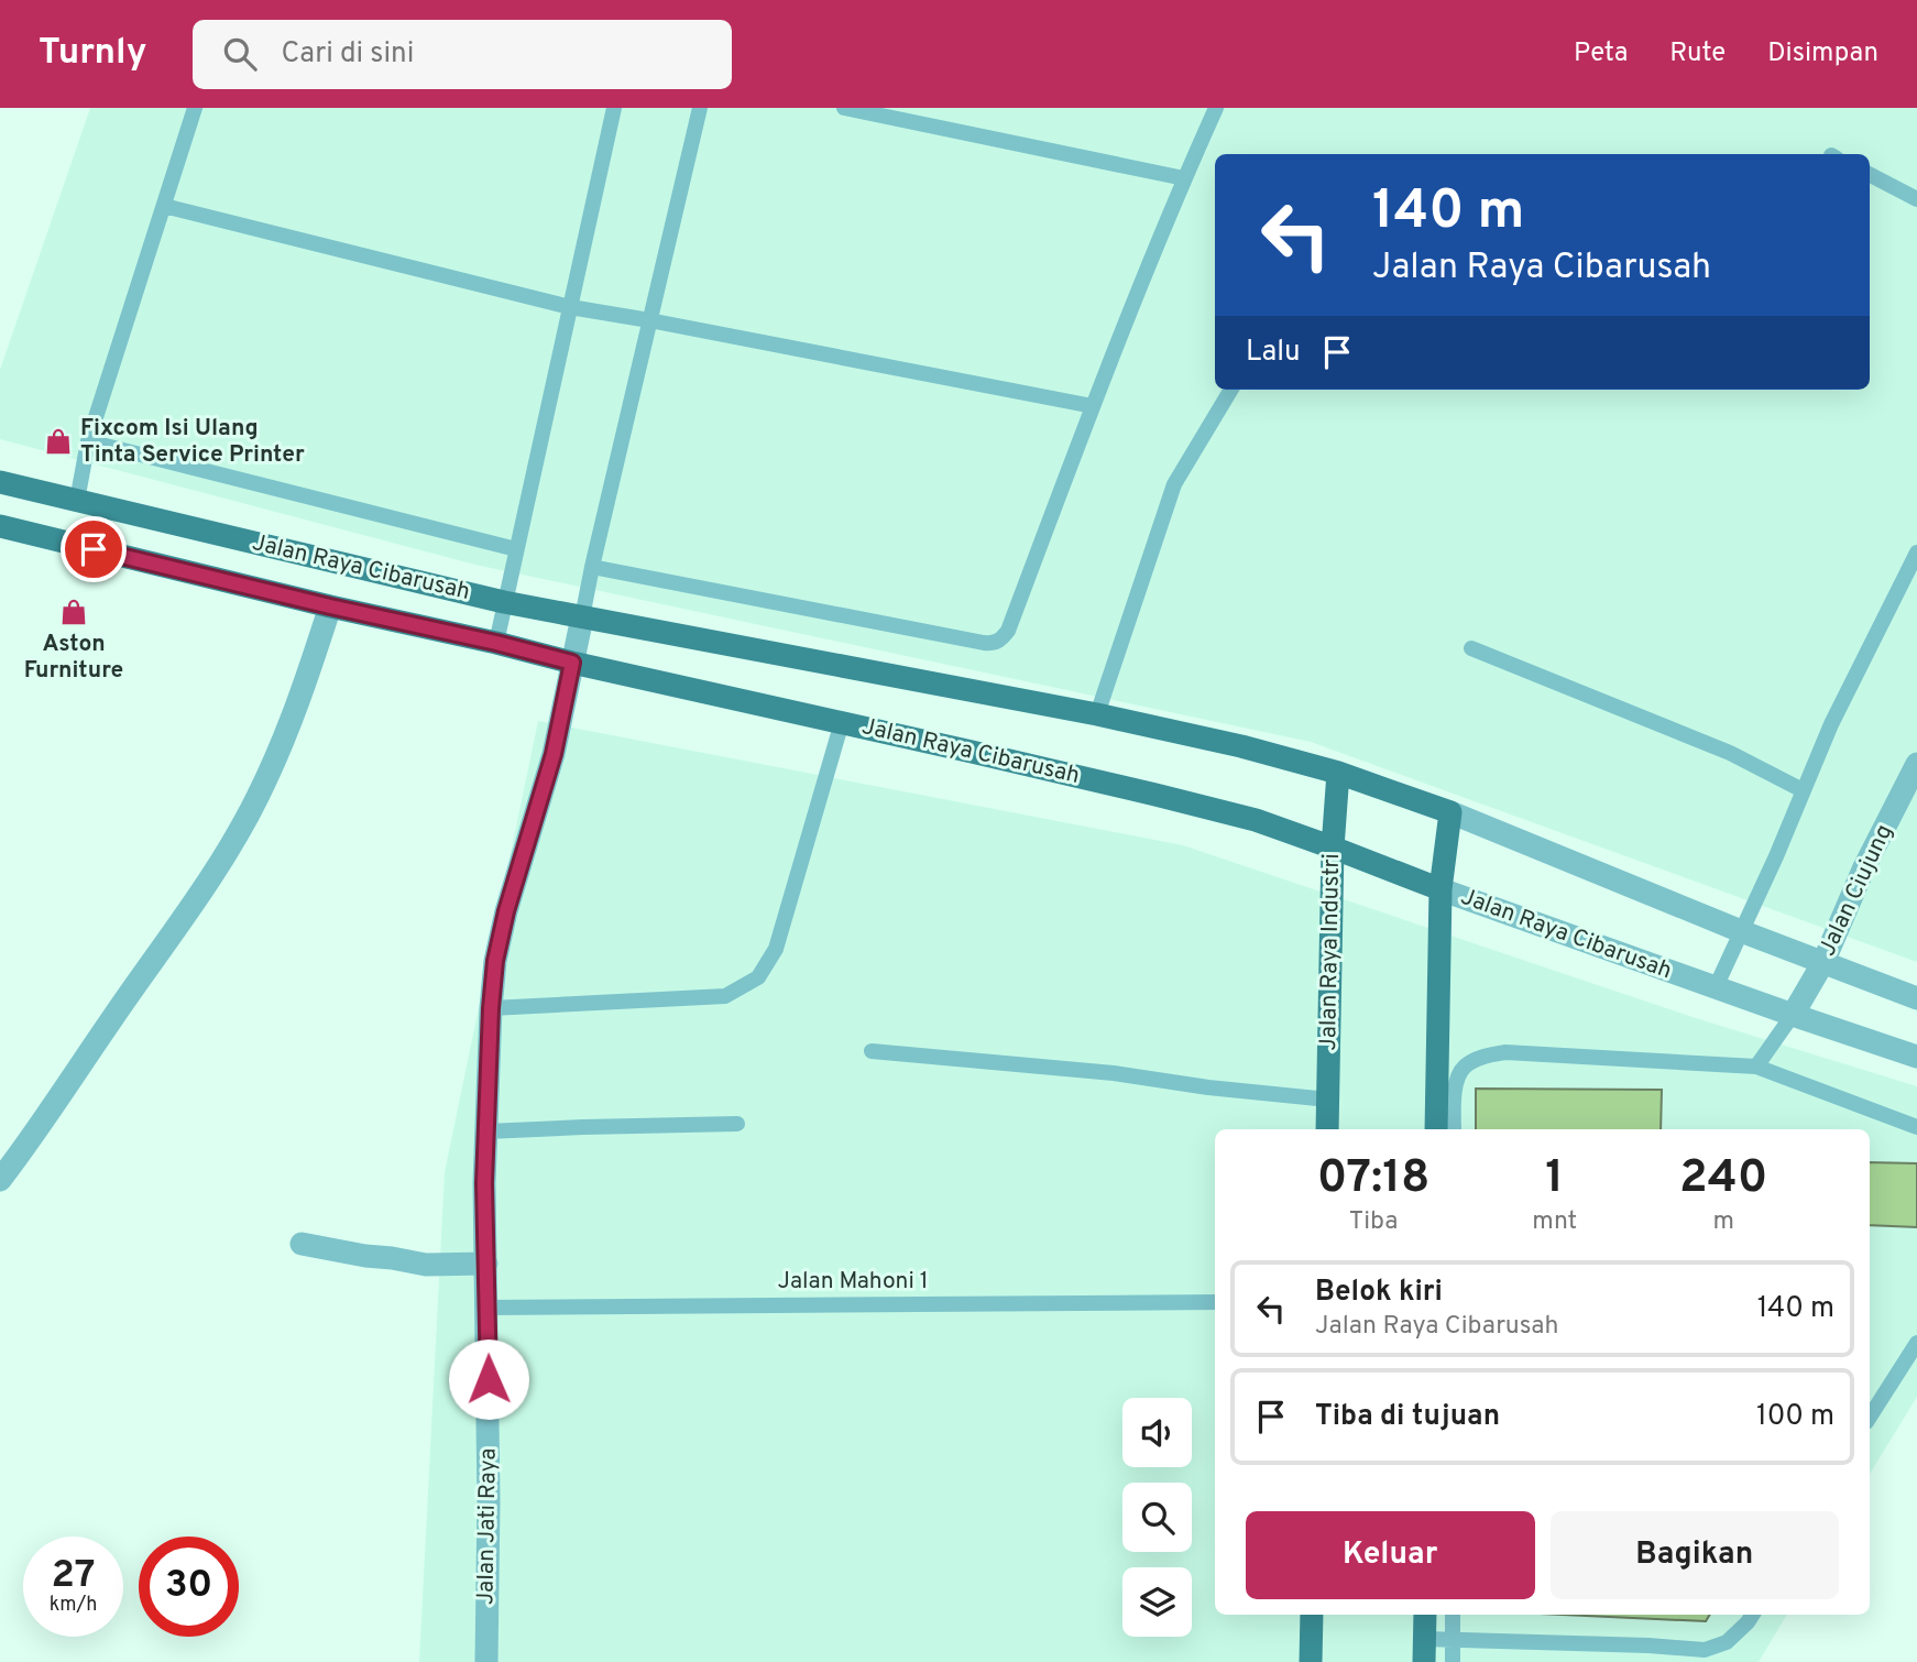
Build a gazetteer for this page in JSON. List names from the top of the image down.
{
  "streets": {
    "main road": ["Jalan Raya Cibarusah", "Jalan Raya Industri"],
    "street": ["Jalan Ciujung", "Jalan Jati Raya"],
    "lane": ["Jalan Mahoni 1"]
  },
  "crossings": [
    ["Jalan Raya Cibarusah", "Jalan Ciujung"],
    ["Jalan Raya Cibarusah", "Jalan Raya Industri"],
    ["Jalan Raya Cibarusah", "Jalan Jati Raya"],
    ["Jalan Mahoni 1", "Jalan Jati Raya"]
  ],
  "places": {
    "shop": ["Fixcom Isi Ulang Tinta Service Printer", "Aston Furniture"]
  },
  "page": {
    "header": "Turnly",
    "search": "Cari di sini",
    "nav": ["Peta", "Rute", "Disimpan"],
    "turn": ["140 m", "Jalan Raya Cibarusah"],
    "then": "Lalu",
    "eta": [
      "07:18",
      "Tiba",
      "1",
      "mnt",
      "240",
      "m"
    ],
    "list": [
      {
        "name": "Belok kiri",
        "note": "Jalan Raya Cibarusah",
        "value": "140 m"
      },
      {
        "name": "Tiba di tujuan",
        "value": "100 m"
      }
    ],
    "buttons": ["Keluar", "Bagikan"],
    "speed": "27 km/h",
    "limit": "30"
  }
}
